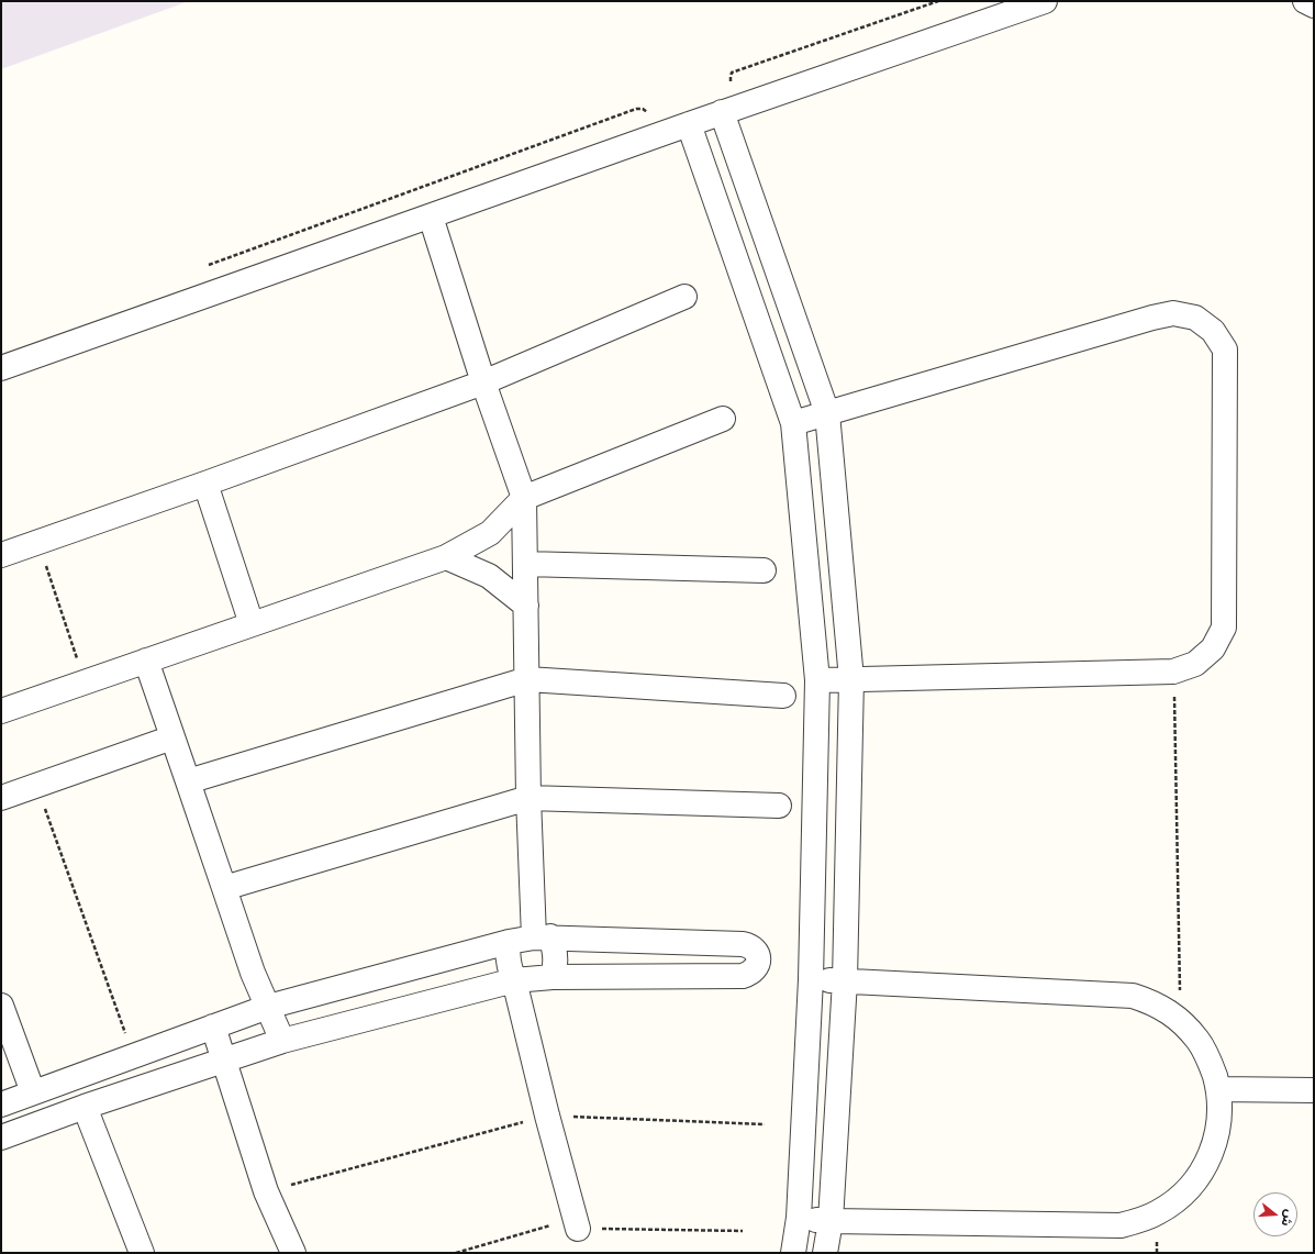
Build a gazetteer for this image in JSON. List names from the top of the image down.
{
  "north": "right"
}
